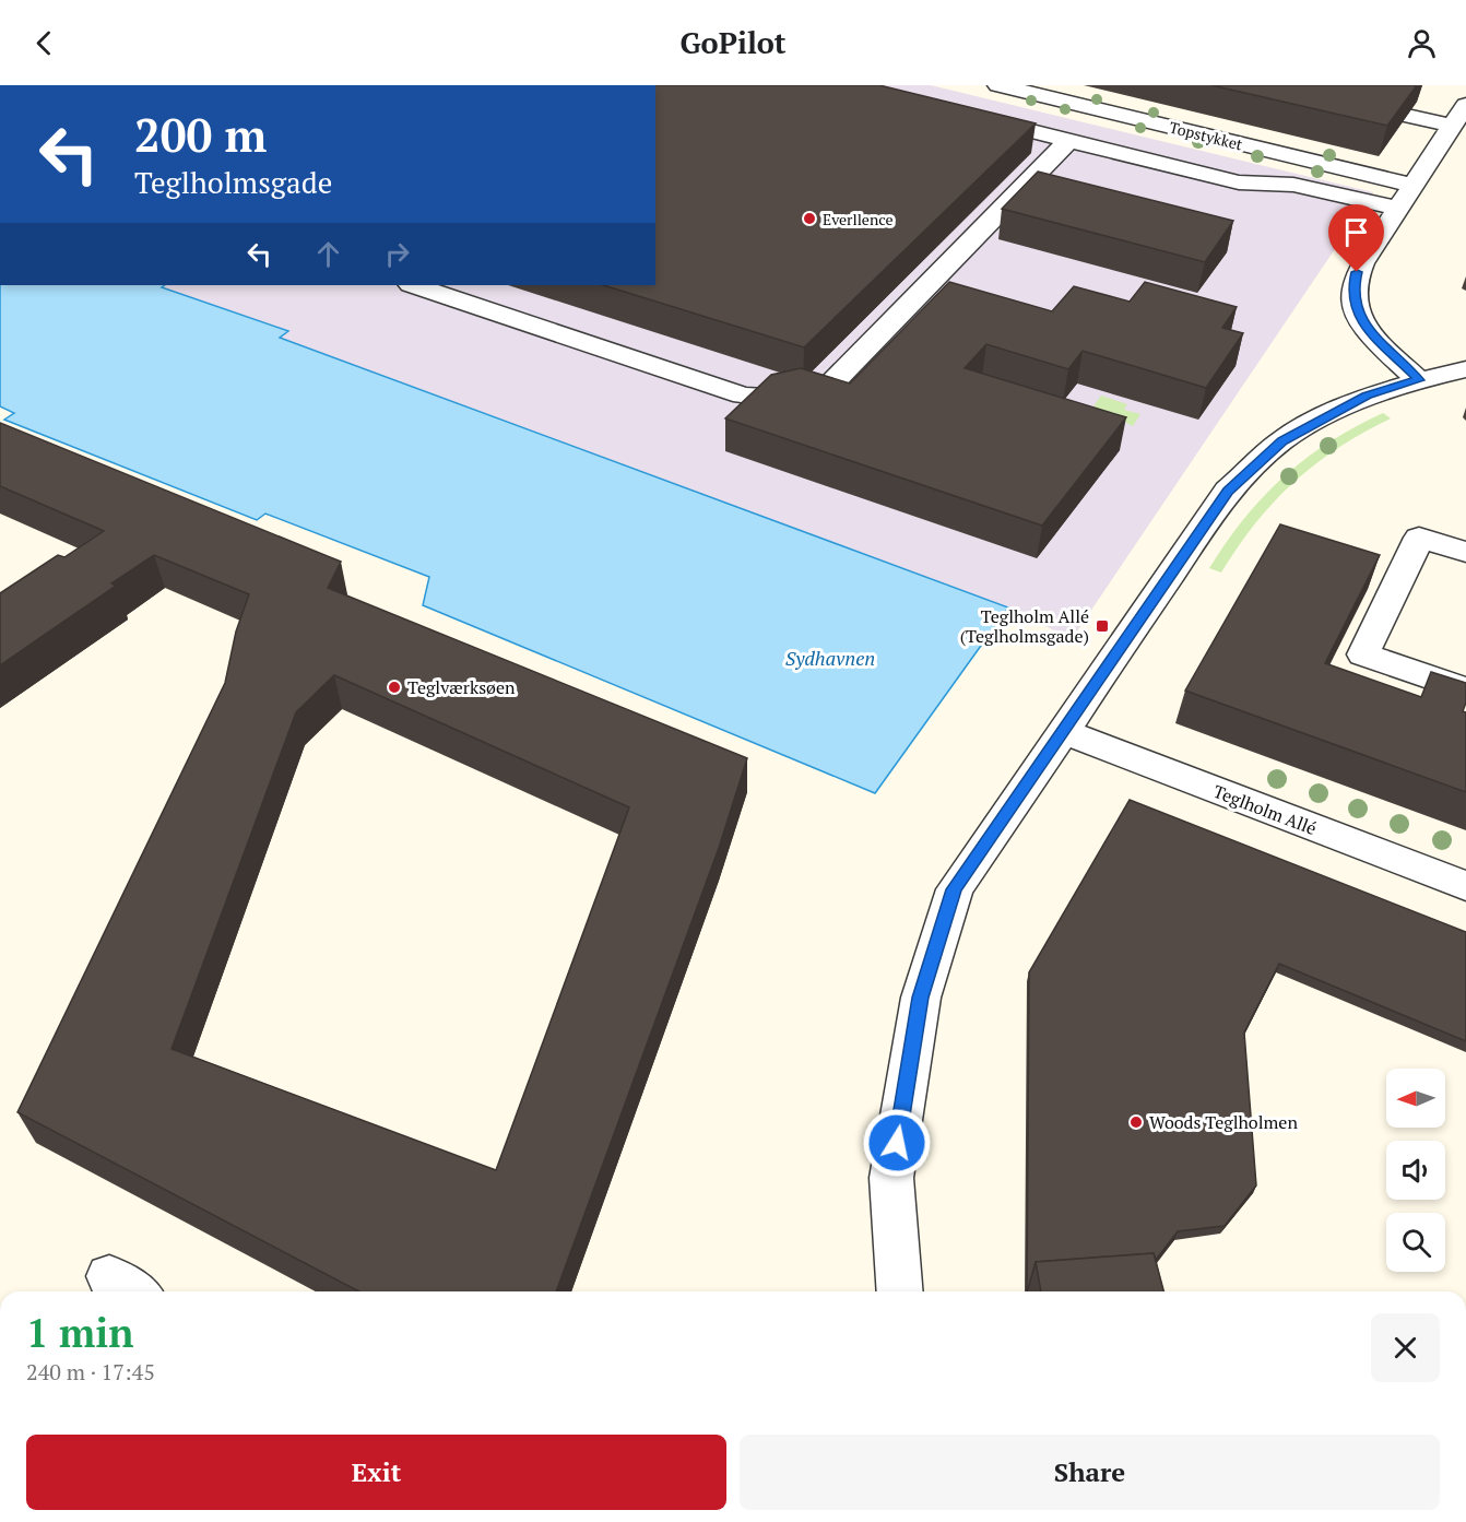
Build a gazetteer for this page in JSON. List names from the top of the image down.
{
  "streets": {
    "street": ["Topstykket", "Teglholm Allé"]
  },
  "water": ["Sydhavnen"],
  "places": {
    "other": ["Everllence", "Teglværksøen", "Woods Teglholmen"],
    "transit": ["Teglholm Allé (Teglholmsgade)"]
  },
  "north": "left",
  "page": {
    "header": "GoPilot",
    "turn": ["200 m", "Teglholmsgade"],
    "heading": ["1 min", "240 m · 17:45"],
    "buttons": ["Exit", "Share"]
  }
}
